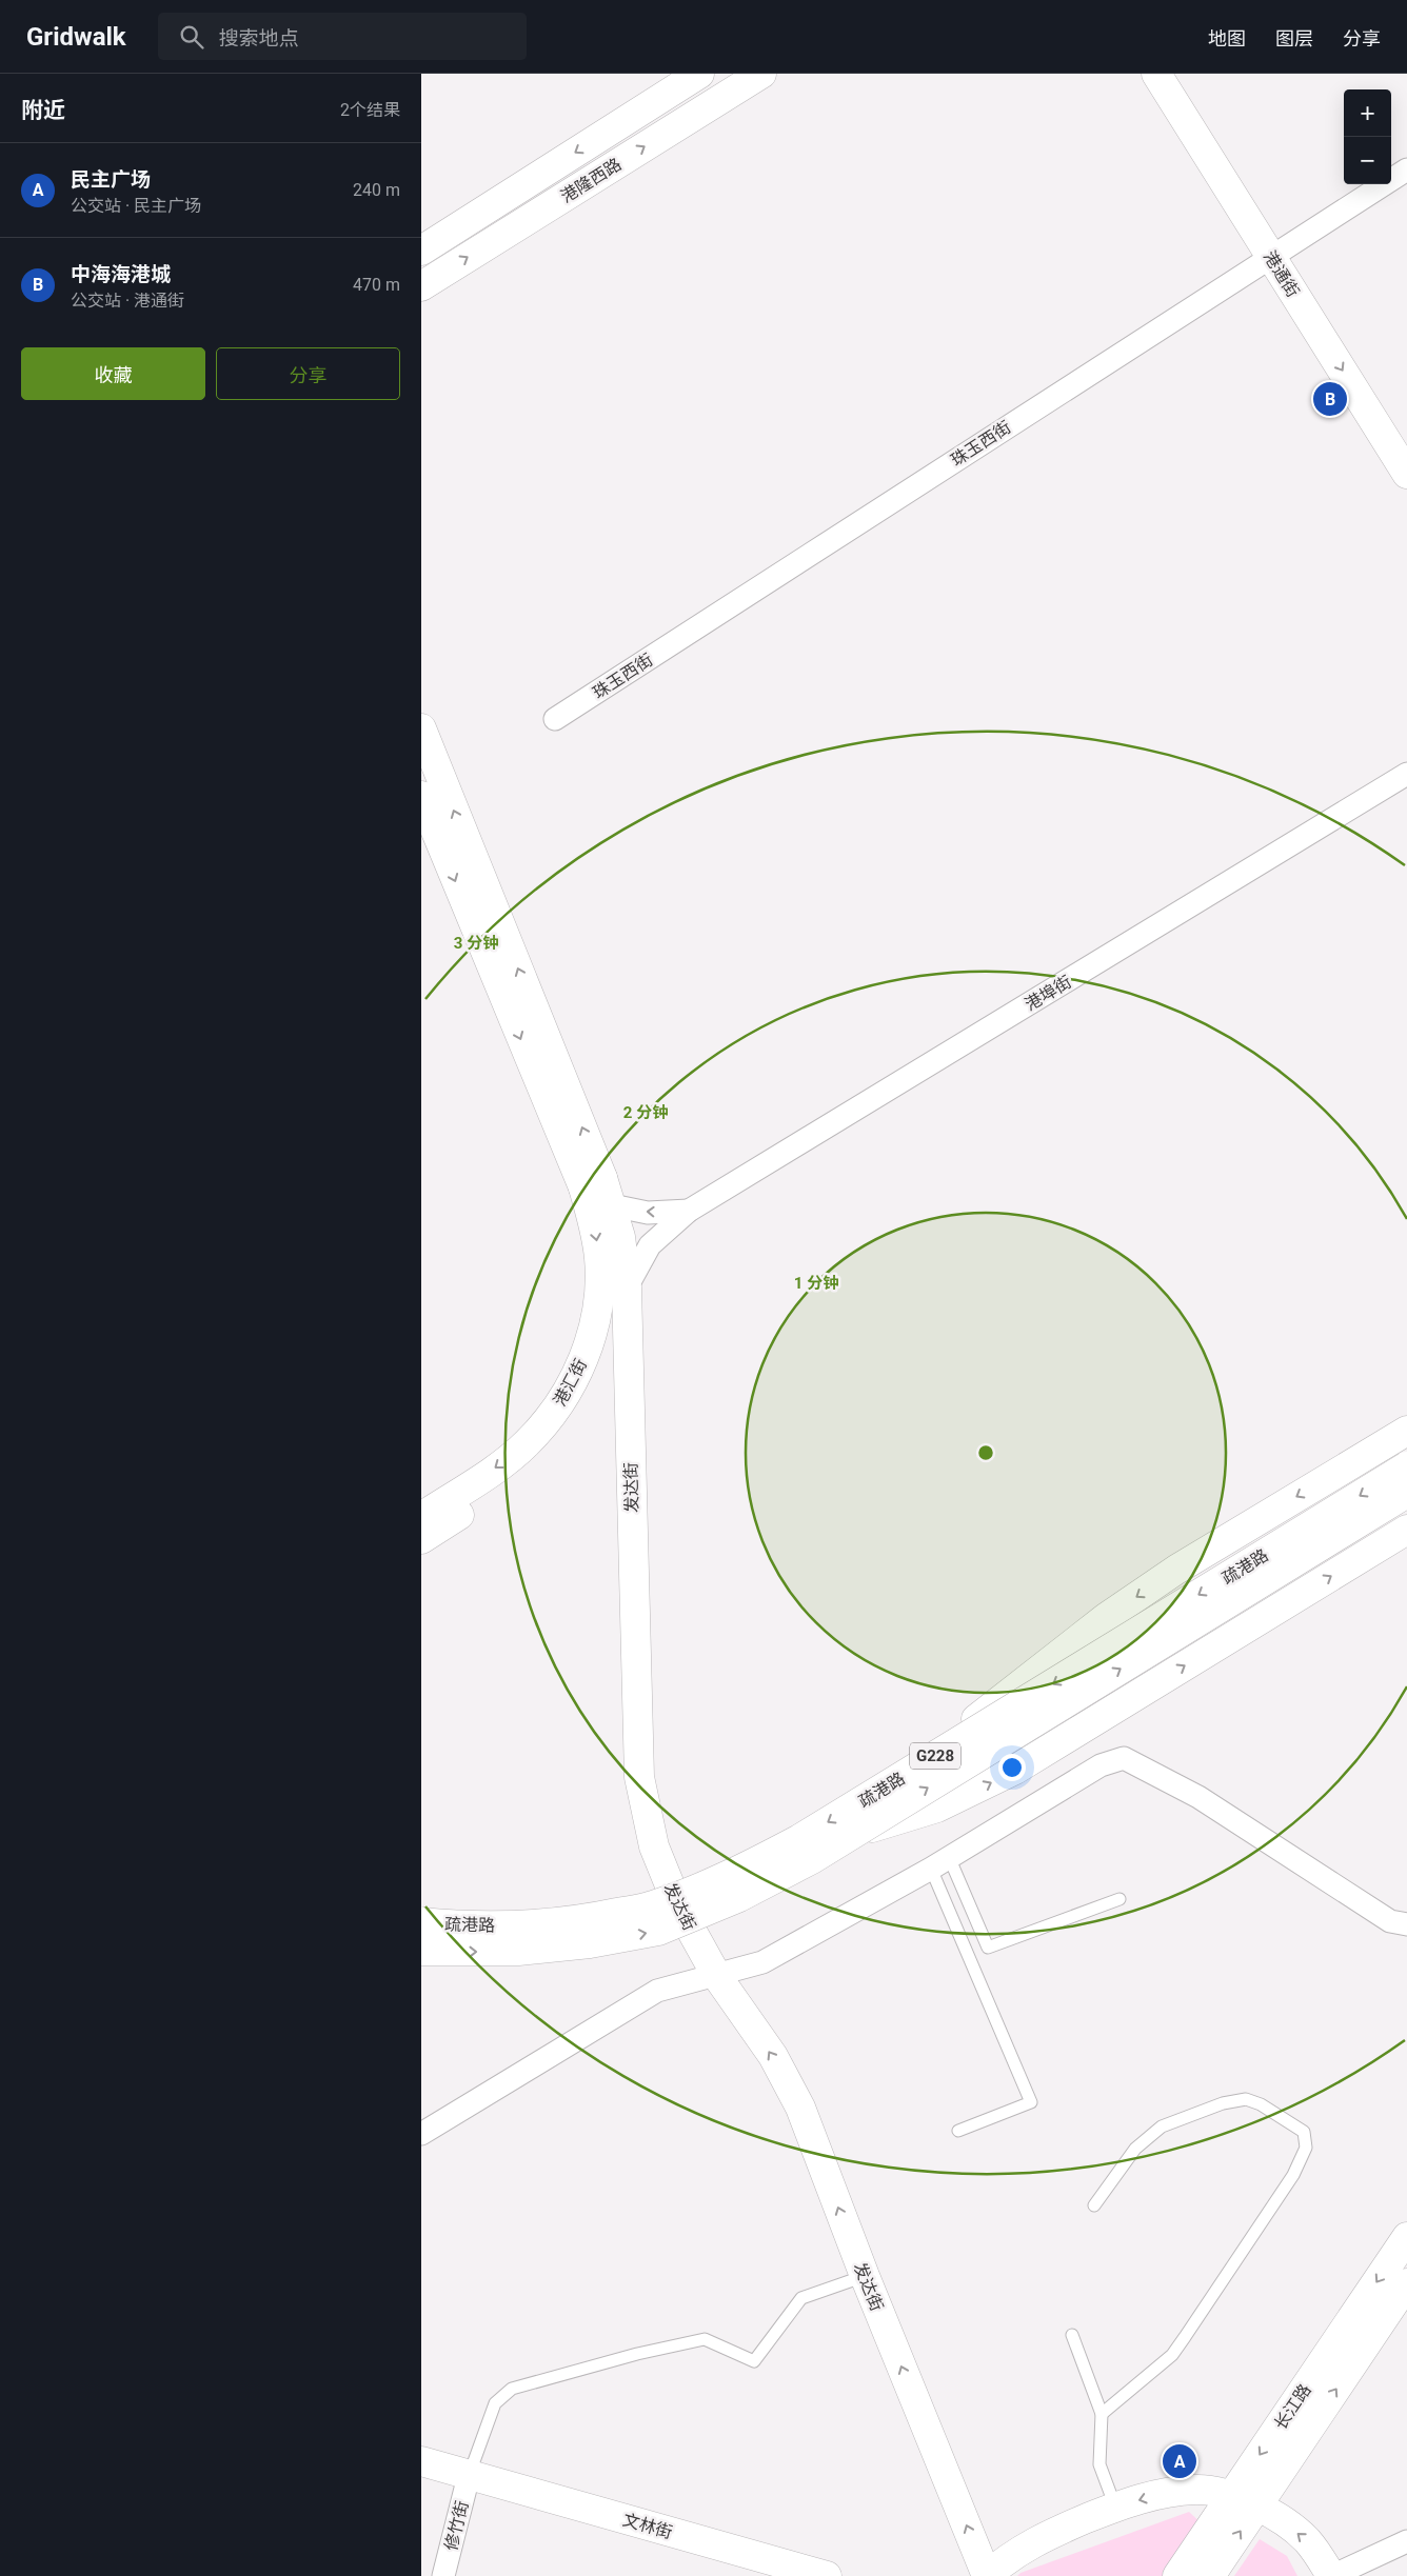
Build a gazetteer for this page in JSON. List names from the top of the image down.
{
  "streets": {
    "main road": [
      "港隆西路",
      "港通街",
      "港汇街",
      "发达街",
      "疏港路",
      "G228",
      "长江路",
      "文林街"
    ],
    "street": ["珠玉西街", "港埠街", "修竹街"]
  },
  "crossings": [
    ["港通街", "珠玉西街"],
    ["港埠街", "发达街"],
    ["港汇街", "发达街"],
    ["修竹街", "文林街"]
  ],
  "one_way": ["发达街"],
  "page": {
    "header": "Gridwalk",
    "search": "搜索地点",
    "nav": ["地图", "图层", "分享"],
    "heading": ["附近", "2个结果"],
    "map_buttons": ["+", "−"],
    "list": [
      {
        "mark": "A",
        "name": "民主广场",
        "note": "公交站 · 民主广场",
        "value": "240 m"
      },
      {
        "mark": "B",
        "name": "中海海港城",
        "note": "公交站 · 港通街",
        "value": "470 m"
      }
    ],
    "buttons": ["收藏", "分享"],
    "pins": ["B", "A"]
  },
  "rings": ["3 分钟", "2 分钟", "1 分钟"]
}
